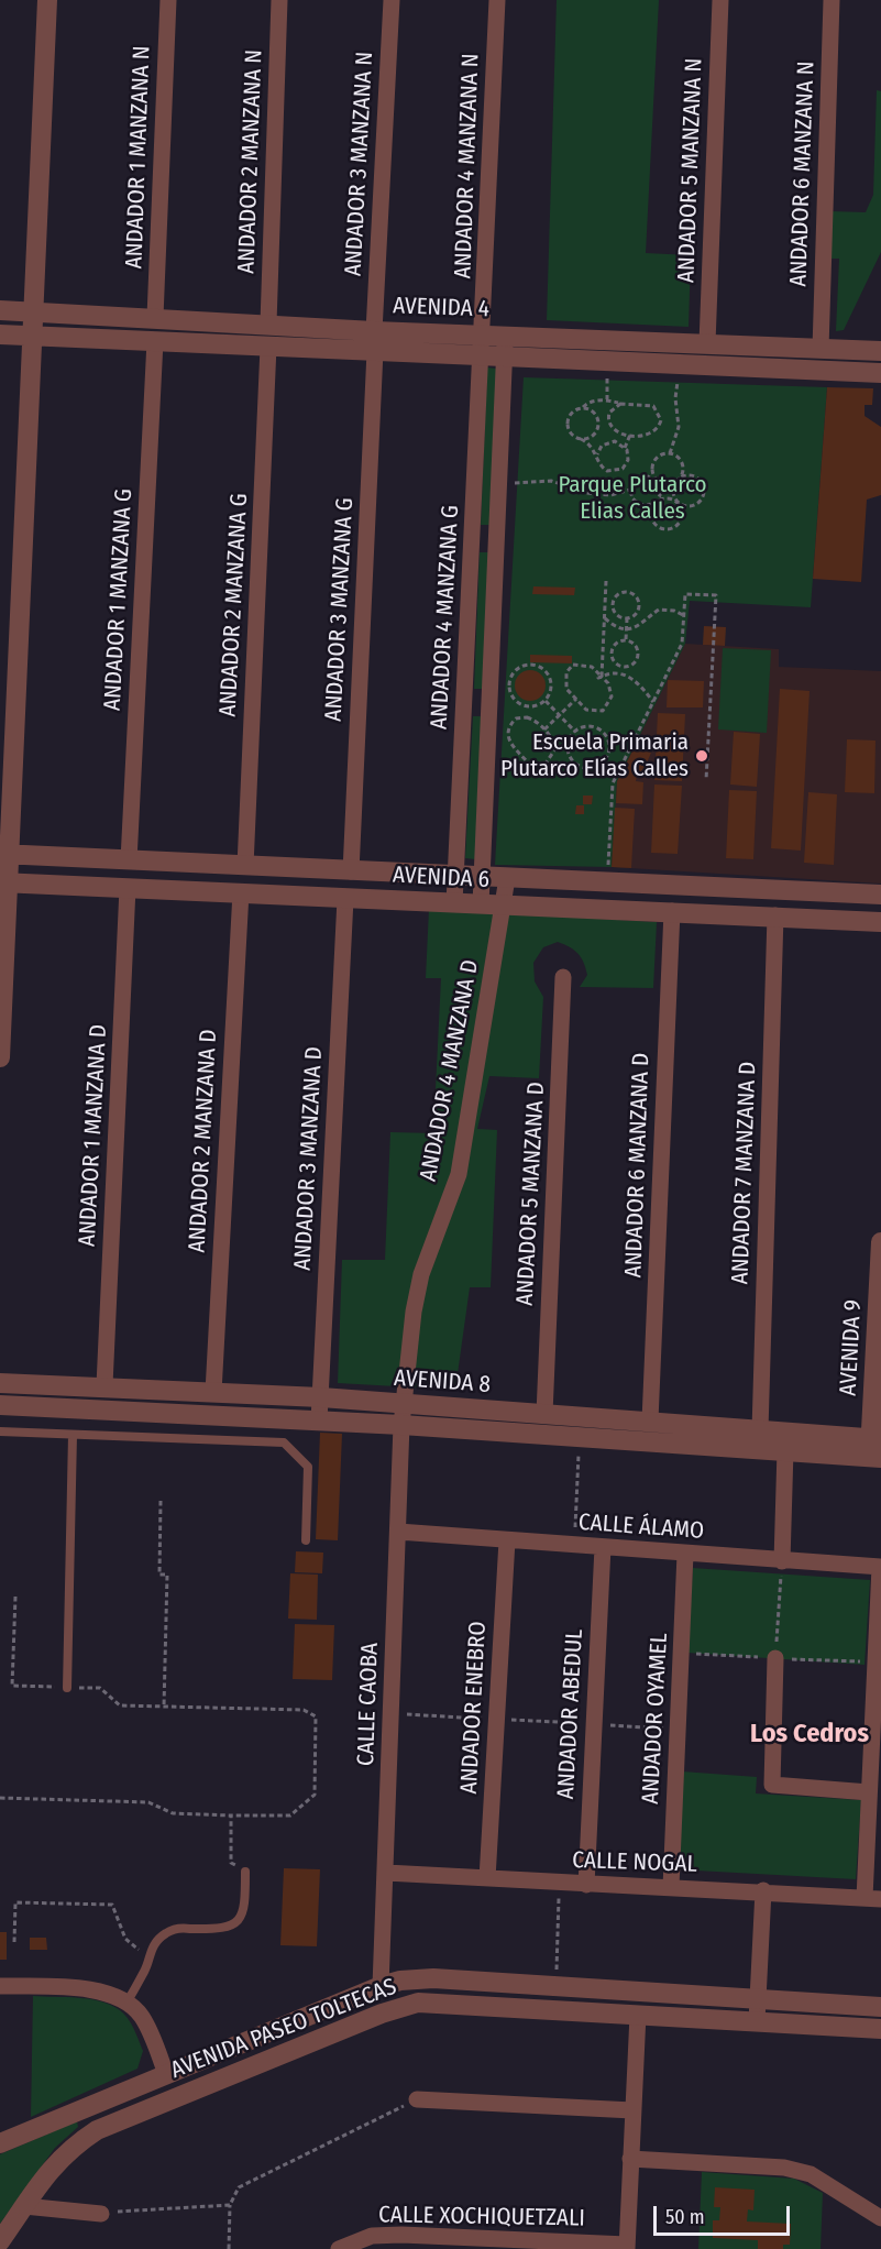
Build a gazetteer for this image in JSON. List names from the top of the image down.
{
  "streets": {
    "street": [
      "ANDADOR 1 MANZANA N",
      "ANDADOR 2 MANZANA N",
      "ANDADOR 3 MANZANA N",
      "ANDADOR 4 MANZANA N",
      "ANDADOR 5 MANZANA N",
      "ANDADOR 6 MANZANA N",
      "AVENIDA 4",
      "ANDADOR 1 MANZANA G",
      "ANDADOR 2 MANZANA G",
      "ANDADOR 3 MANZANA G",
      "ANDADOR 4 MANZANA G",
      "AVENIDA 6",
      "ANDADOR 4 MANZANA D",
      "ANDADOR 1 MANZANA D",
      "ANDADOR 2 MANZANA D",
      "ANDADOR 3 MANZANA D",
      "ANDADOR 6 MANZANA D",
      "ANDADOR 7 MANZANA D",
      "ANDADOR 5 MANZANA D",
      "AVENIDA 9",
      "AVENIDA 8",
      "CALLE ÁLAMO",
      "CALLE CAOBA",
      "ANDADOR ENEBRO",
      "ANDADOR ABEDUL",
      "ANDADOR OYAMEL",
      "CALLE NOGAL",
      "AVENIDA PASEO TOLTECAS",
      "CALLE XOCHIQUETZALI"
    ]
  },
  "crossings": [
    ["ANDADOR 1 MANZANA N", "AVENIDA 4"],
    ["ANDADOR 2 MANZANA N", "AVENIDA 4"],
    ["ANDADOR 3 MANZANA N", "AVENIDA 4"],
    ["ANDADOR 3 MANZANA N", "ANDADOR 3 MANZANA G"],
    ["ANDADOR 4 MANZANA N", "AVENIDA 4"],
    ["ANDADOR 4 MANZANA N", "ANDADOR 4 MANZANA G"],
    ["ANDADOR 5 MANZANA N", "AVENIDA 4"],
    ["ANDADOR 6 MANZANA N", "AVENIDA 4"],
    ["AVENIDA 4", "ANDADOR 1 MANZANA G"],
    ["AVENIDA 4", "ANDADOR 2 MANZANA G"],
    ["AVENIDA 4", "ANDADOR 3 MANZANA G"],
    ["AVENIDA 4", "ANDADOR 4 MANZANA G"],
    ["ANDADOR 1 MANZANA G", "AVENIDA 6"],
    ["ANDADOR 2 MANZANA G", "AVENIDA 6"],
    ["ANDADOR 3 MANZANA G", "AVENIDA 6"],
    ["ANDADOR 4 MANZANA G", "AVENIDA 6"],
    ["AVENIDA 6", "ANDADOR 4 MANZANA D"],
    ["AVENIDA 6", "ANDADOR 1 MANZANA D"],
    ["AVENIDA 6", "ANDADOR 2 MANZANA D"],
    ["AVENIDA 6", "ANDADOR 3 MANZANA D"],
    ["AVENIDA 6", "ANDADOR 6 MANZANA D"],
    ["AVENIDA 6", "ANDADOR 7 MANZANA D"],
    ["ANDADOR 4 MANZANA D", "AVENIDA 8"],
    ["ANDADOR 4 MANZANA D", "CALLE CAOBA"],
    ["ANDADOR 1 MANZANA D", "AVENIDA 8"],
    ["ANDADOR 2 MANZANA D", "AVENIDA 8"],
    ["ANDADOR 3 MANZANA D", "AVENIDA 8"],
    ["ANDADOR 6 MANZANA D", "AVENIDA 8"],
    ["ANDADOR 7 MANZANA D", "AVENIDA 8"],
    ["ANDADOR 5 MANZANA D", "AVENIDA 8"],
    ["AVENIDA 9", "AVENIDA 8"],
    ["AVENIDA 8", "CALLE CAOBA"],
    ["CALLE ÁLAMO", "CALLE CAOBA"],
    ["CALLE ÁLAMO", "ANDADOR ENEBRO"],
    ["CALLE ÁLAMO", "ANDADOR ABEDUL"],
    ["CALLE ÁLAMO", "ANDADOR OYAMEL"],
    ["CALLE CAOBA", "CALLE NOGAL"],
    ["CALLE CAOBA", "AVENIDA PASEO TOLTECAS"],
    ["ANDADOR ENEBRO", "CALLE NOGAL"],
    ["ANDADOR ABEDUL", "CALLE NOGAL"],
    ["ANDADOR OYAMEL", "CALLE NOGAL"]
  ],
  "districts": ["Los Cedros"],
  "parks": ["Parque Plutarco Elias Calles"],
  "places": ["Escuela Primaria Plutarco Elías Calles"],
  "scale_bar": "50 m"
}
